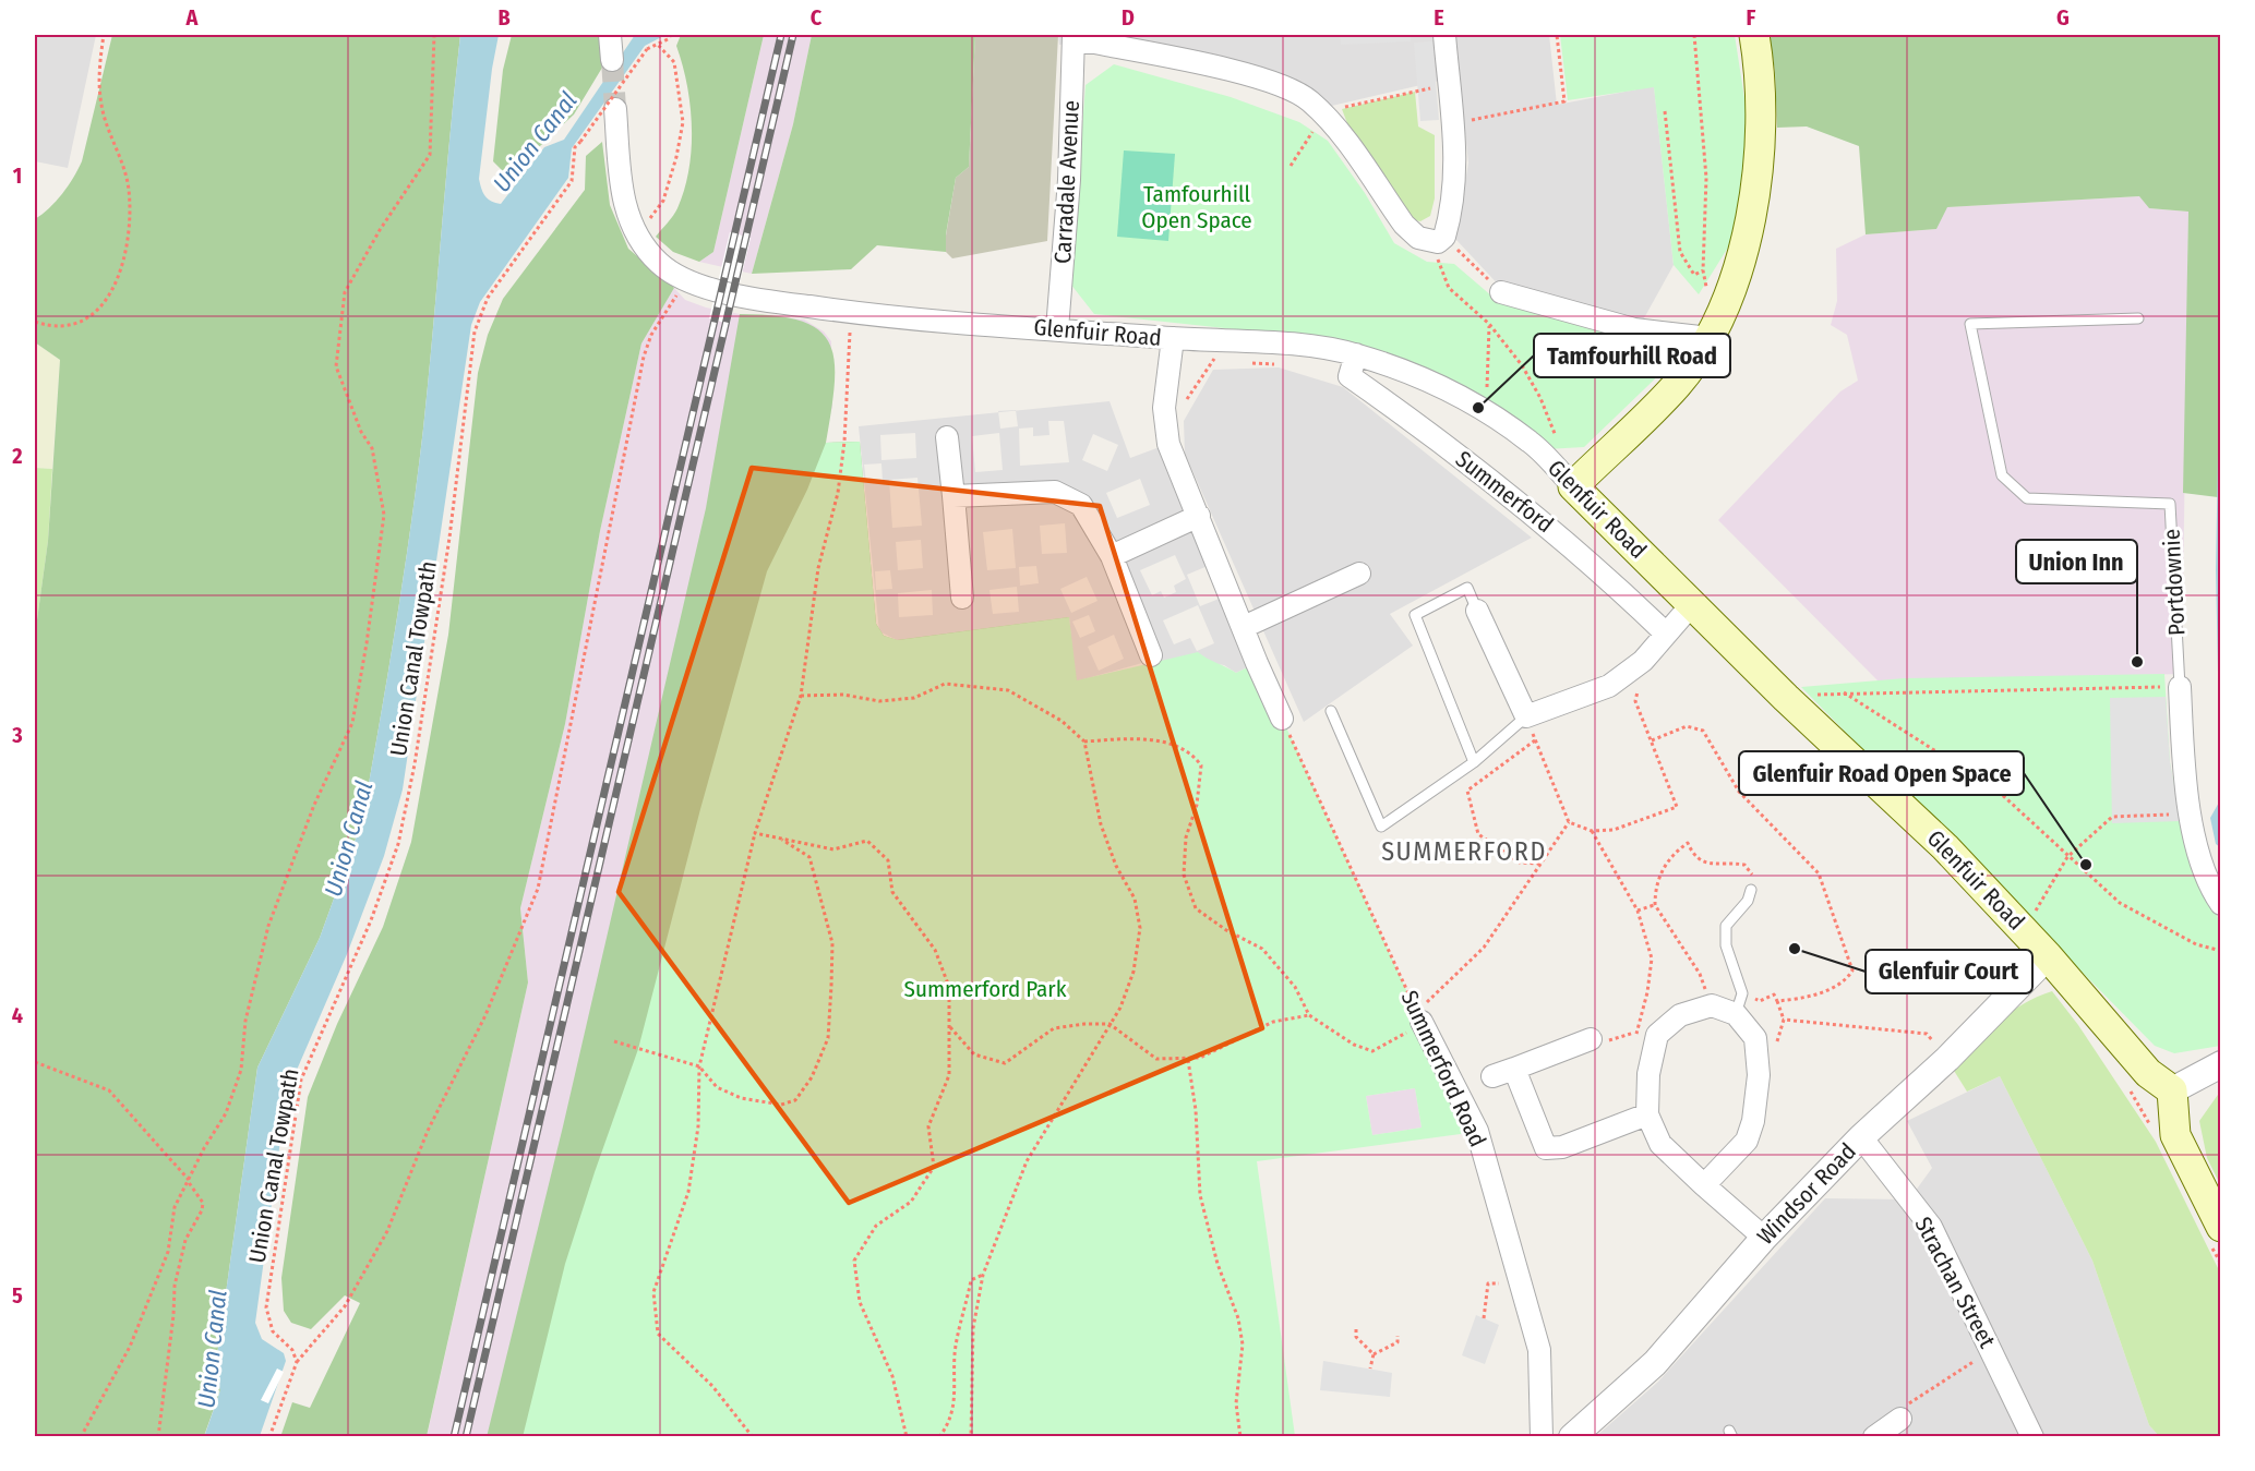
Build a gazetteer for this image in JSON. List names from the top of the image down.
{
  "streets": {
    "main road": ["Glenfuir Road"],
    "street": [
      "Carradale Avenue",
      "Summerford",
      "Portdownie",
      "Summerford Road",
      "Windsor Road",
      "Strachan Street"
    ],
    "path": ["Union Canal Towpath"]
  },
  "crossings": [
    ["Carradale Avenue", "Glenfuir Road"],
    ["Glenfuir Road", "Summerford"],
    ["Glenfuir Road", "Windsor Road"],
    ["Windsor Road", "Strachan Street"]
  ],
  "districts": ["SUMMERFORD"],
  "water": ["Union Canal"],
  "parks": ["Tamfourhill Open Space", "Summerford Park"],
  "places": [
    "Tamfourhill Road",
    "Union Inn",
    "Glenfuir Road Open Space",
    "Glenfuir Court"
  ],
  "grid": {
    "columns": [
      "A",
      "B",
      "C",
      "D",
      "E",
      "F",
      "G"
    ],
    "rows": [
      "1",
      "2",
      "3",
      "4",
      "5"
    ]
  }
}
